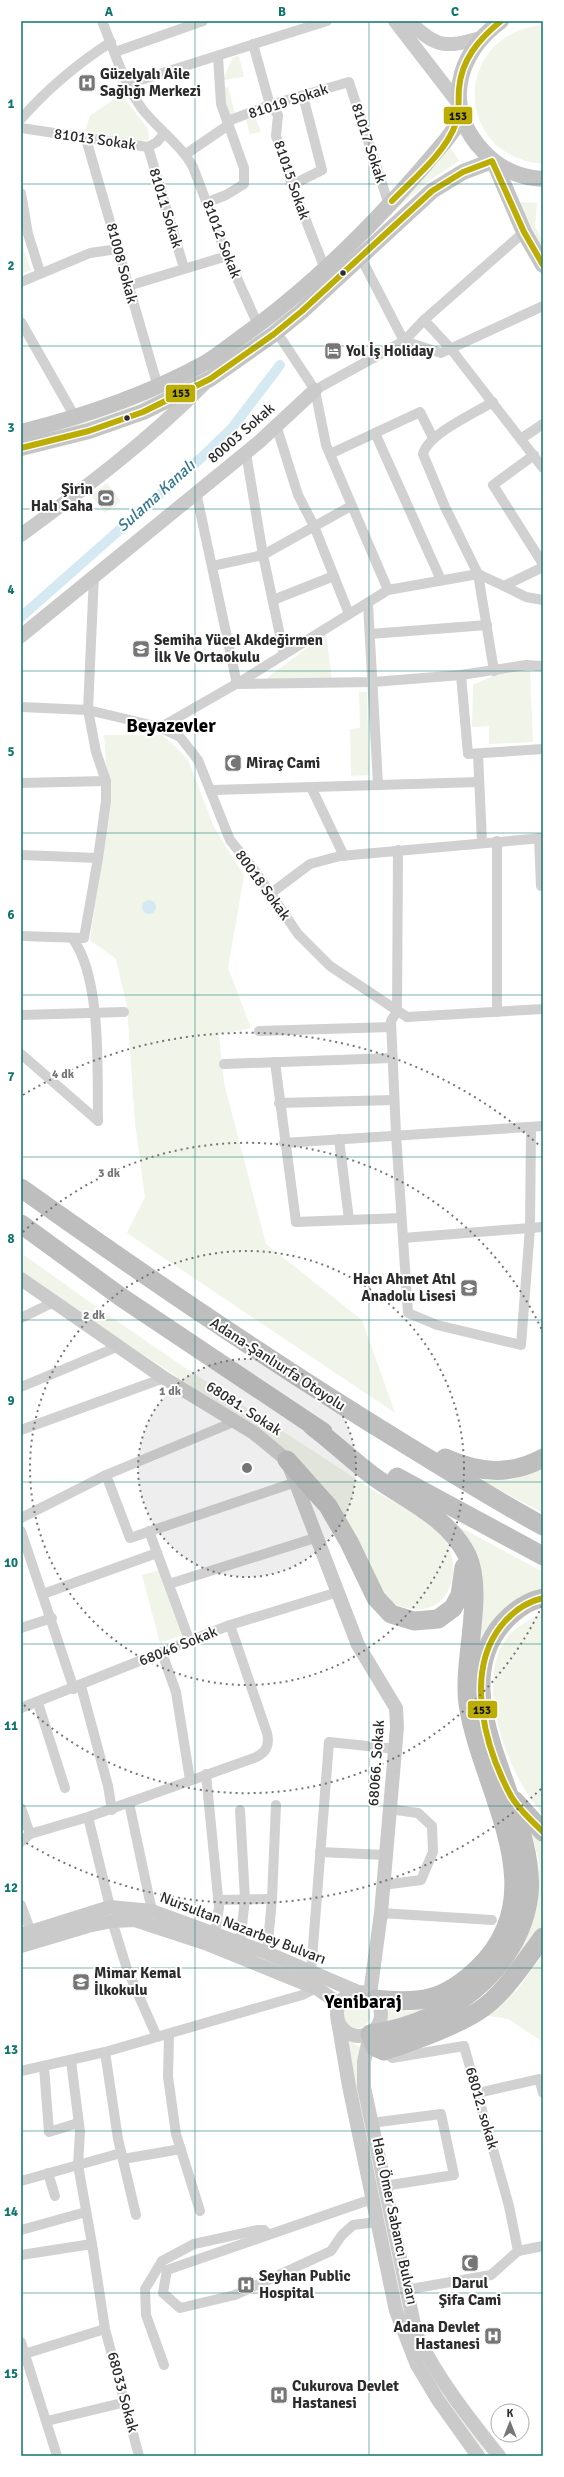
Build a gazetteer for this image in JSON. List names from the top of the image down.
{
  "streets": {
    "highway": ["Adana-Şanlıurfa Otoyolu"],
    "main road": [
      "80003 Sokak",
      "68081. Sokak",
      "68066. Sokak",
      "Nursultan Nazarbey Bulvarı",
      "Hacı Ömer Sabancı Bulvarı"
    ],
    "street": [
      "81019 Sokak",
      "81013 Sokak",
      "81017 Sokak",
      "81015 Sokak",
      "81011 Sokak",
      "81012 Sokak",
      "81008 Sokak",
      "80018 Sokak",
      "68046 Sokak",
      "68012. sokak",
      "68033 Sokak"
    ]
  },
  "crossings": [
    ["81019 Sokak", "81017 Sokak"],
    ["81019 Sokak", "81015 Sokak"],
    ["81019 Sokak", "81012 Sokak"],
    ["81013 Sokak", "81011 Sokak"],
    ["81013 Sokak", "81008 Sokak"],
    ["68081. Sokak", "68066. Sokak"],
    ["68046 Sokak", "68066. Sokak"],
    ["68066. Sokak", "Nursultan Nazarbey Bulvarı"],
    ["68066. Sokak", "Hacı Ömer Sabancı Bulvarı"],
    ["Nursultan Nazarbey Bulvarı", "Hacı Ömer Sabancı Bulvarı"]
  ],
  "districts": ["Beyazevler", "Yenibaraj"],
  "water": ["Sulama Kanalı"],
  "places": {
    "hospital": [
      "Güzelyalı Aile Sağlığı Merkezi",
      "Seyhan Public Hospital",
      "Adana Devlet Hastanesi",
      "Cukurova Devlet Hastanesi"
    ],
    "hotel": ["Yol İş Holiday"],
    "sports": ["Şirin Halı Saha"],
    "school or university": ["Semiha Yücel Akdeğirmen İlk Ve Ortaokulu", "Hacı Ahmet Atıl Anadolu Lisesi", "Mimar Kemal İlkokulu"],
    "mosque": ["Miraç Cami", "Darul Şifa Cami"]
  },
  "lines": ["transit line 153"],
  "north": "top",
  "grid": {
    "columns": ["A", "B", "C"],
    "rows": [
      "1",
      "2",
      "3",
      "4",
      "5",
      "6",
      "7",
      "8",
      "9",
      "10",
      "11",
      "12",
      "13",
      "14",
      "15"
    ]
  },
  "rings": [
    "4 dk",
    "3 dk",
    "2 dk",
    "1 dk"
  ]
}
